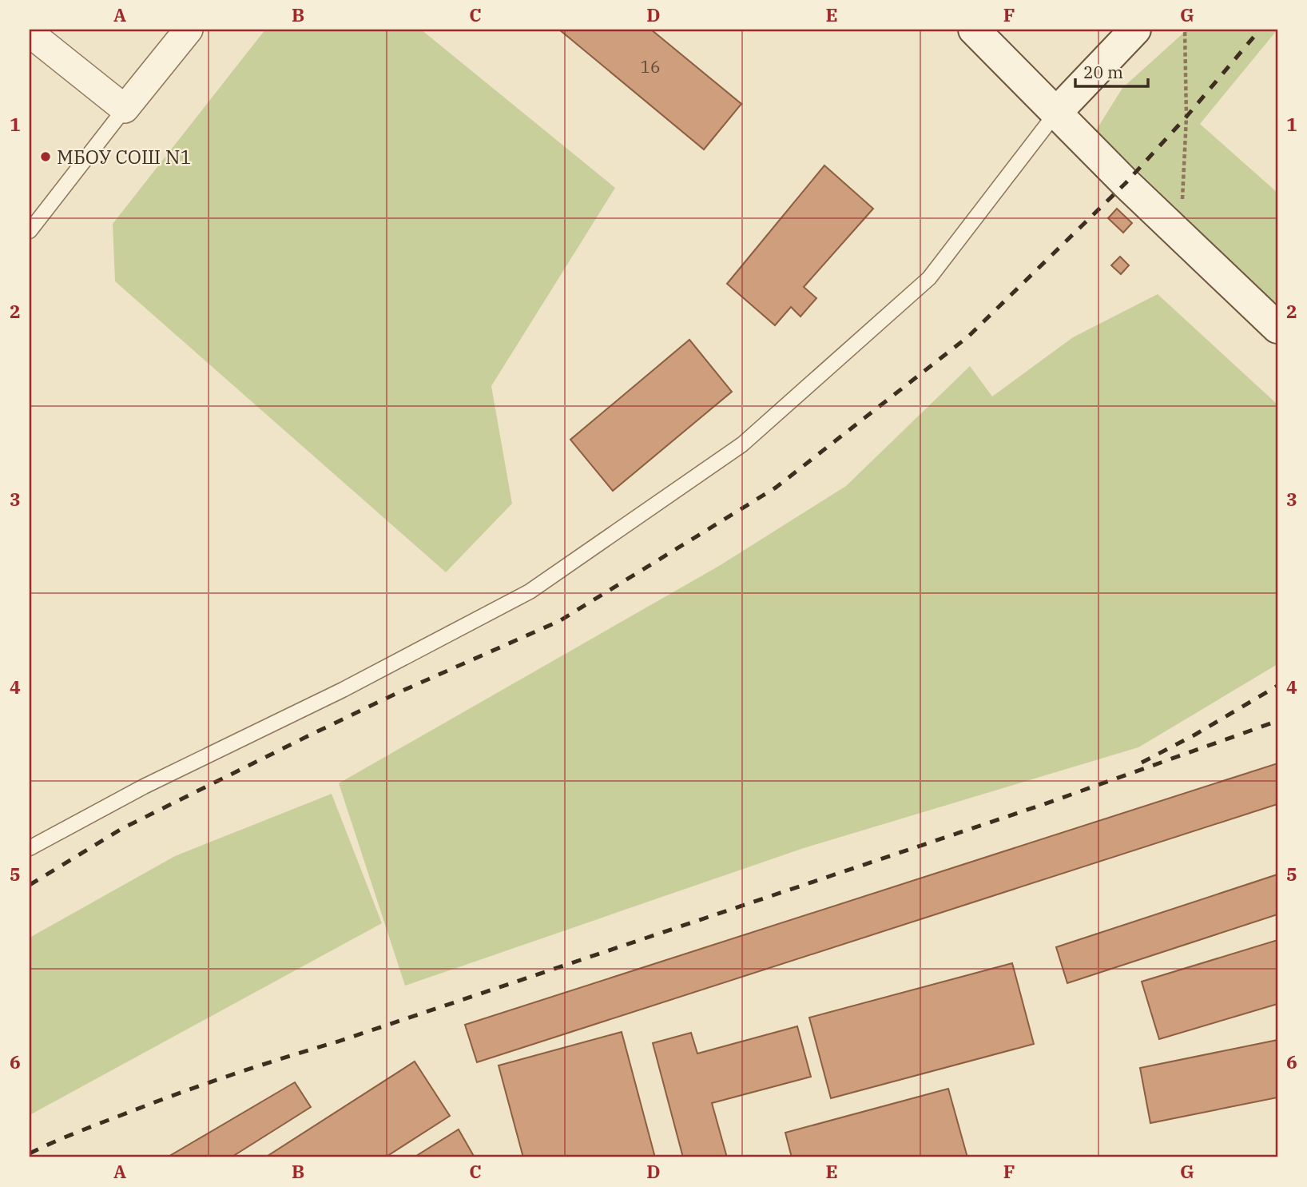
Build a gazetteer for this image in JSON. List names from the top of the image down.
{
  "places": ["МБОУ СОШ N1"],
  "house_numbers": ["16"],
  "scale_bar": "20 m",
  "grid": {
    "columns": [
      "A",
      "B",
      "C",
      "D",
      "E",
      "F",
      "G"
    ],
    "rows": [
      "1",
      "2",
      "3",
      "4",
      "5",
      "6"
    ]
  }
}
